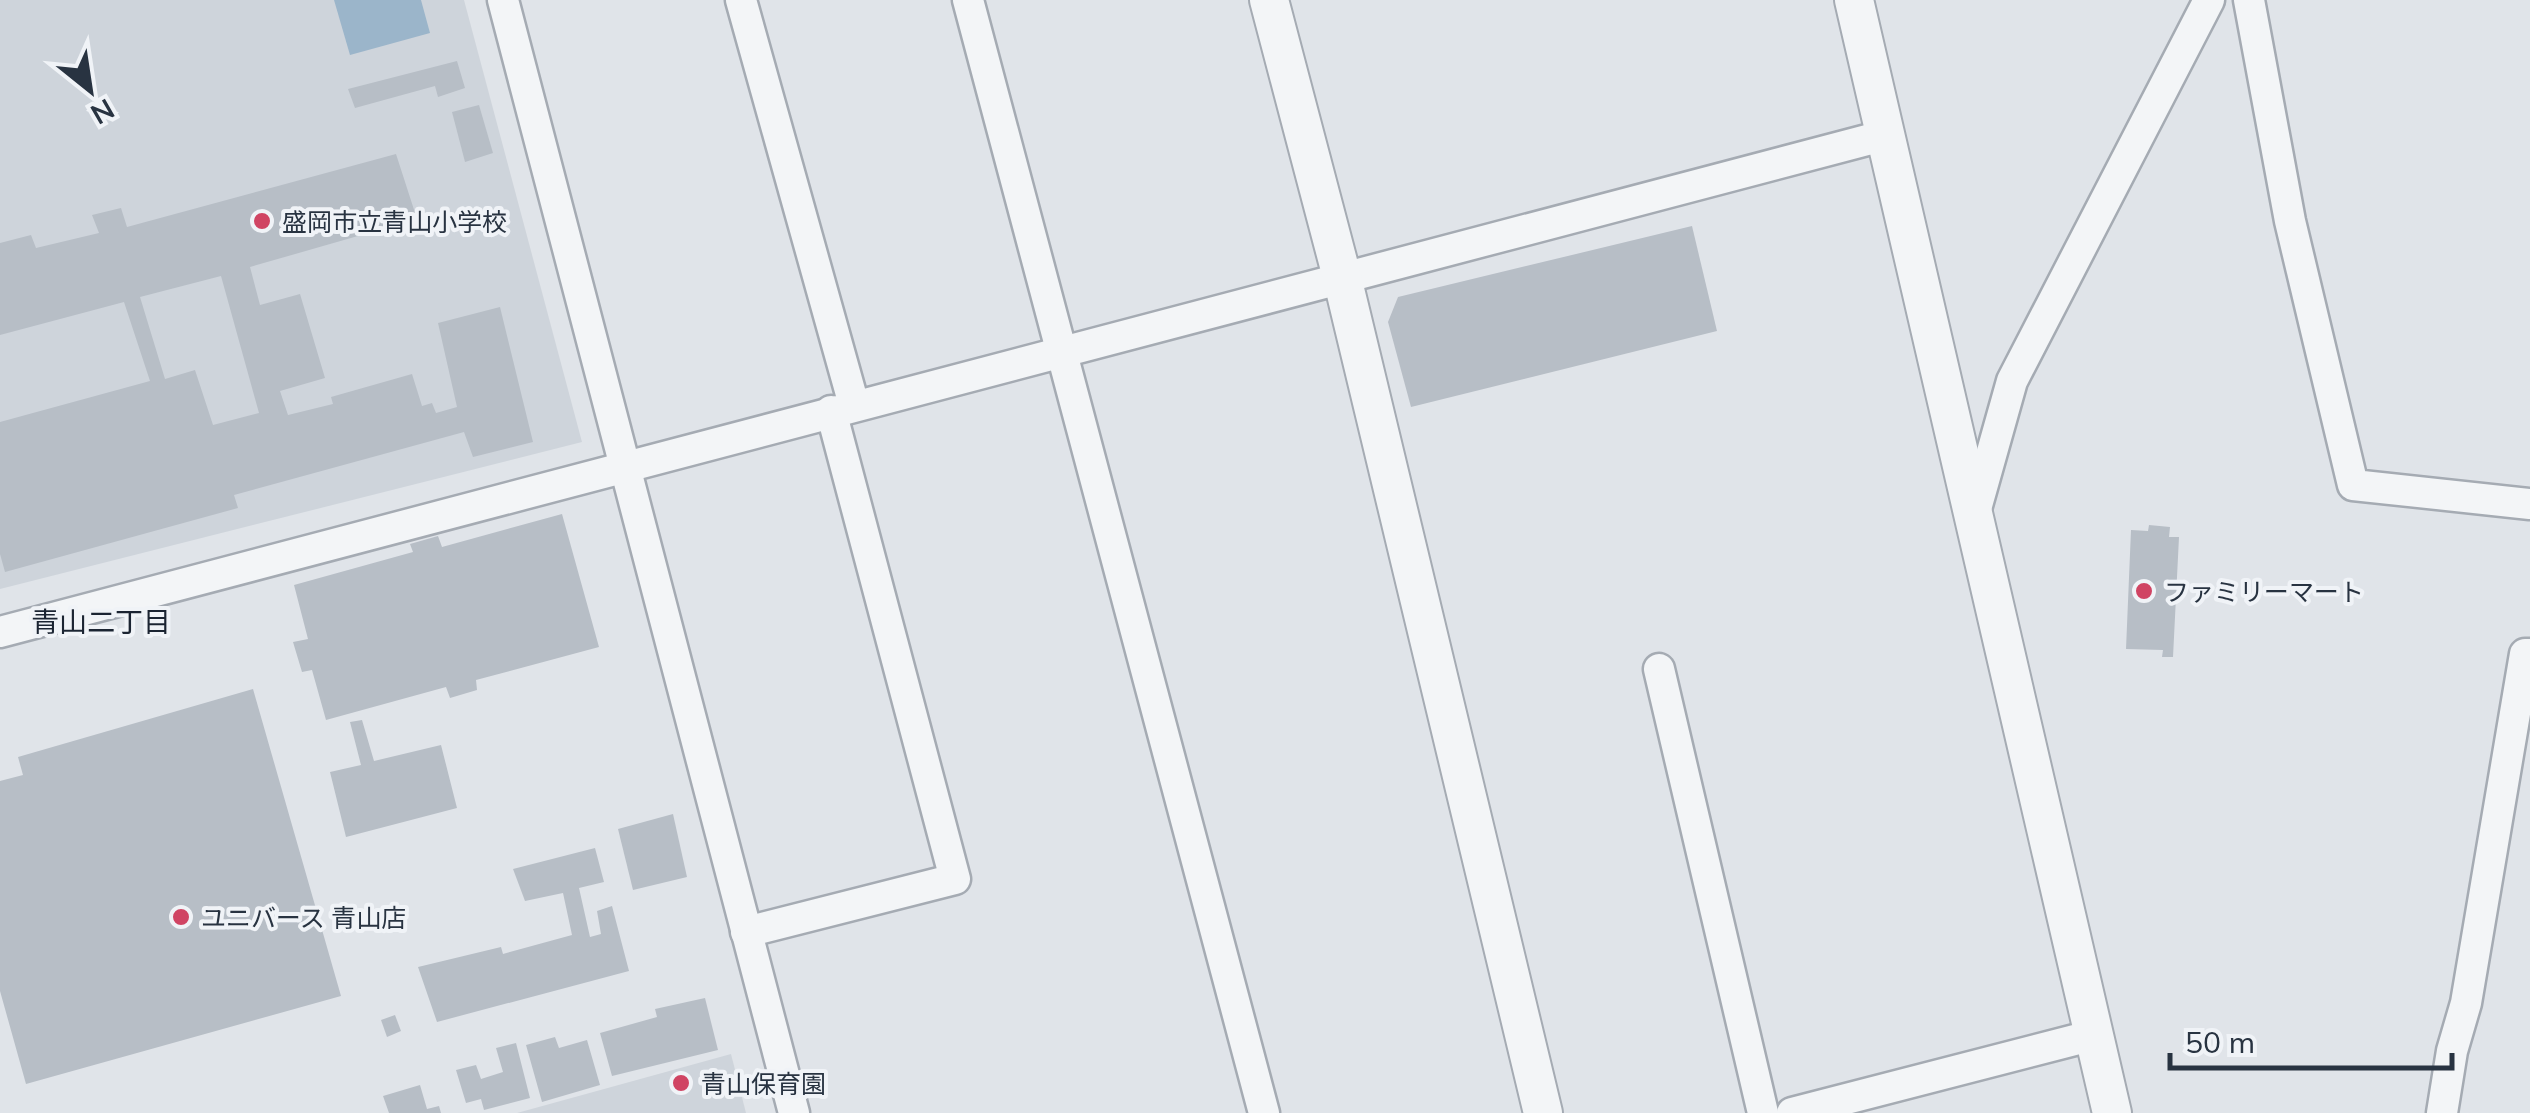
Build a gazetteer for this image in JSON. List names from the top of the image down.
{
  "districts": ["青山二丁目"],
  "places": [
    "盛岡市立青山小学校",
    "ファミリーマート",
    "ユニバース 青山店",
    "青山保育園"
  ],
  "scale_bar": "50 m",
  "north": "bottom right"
}
